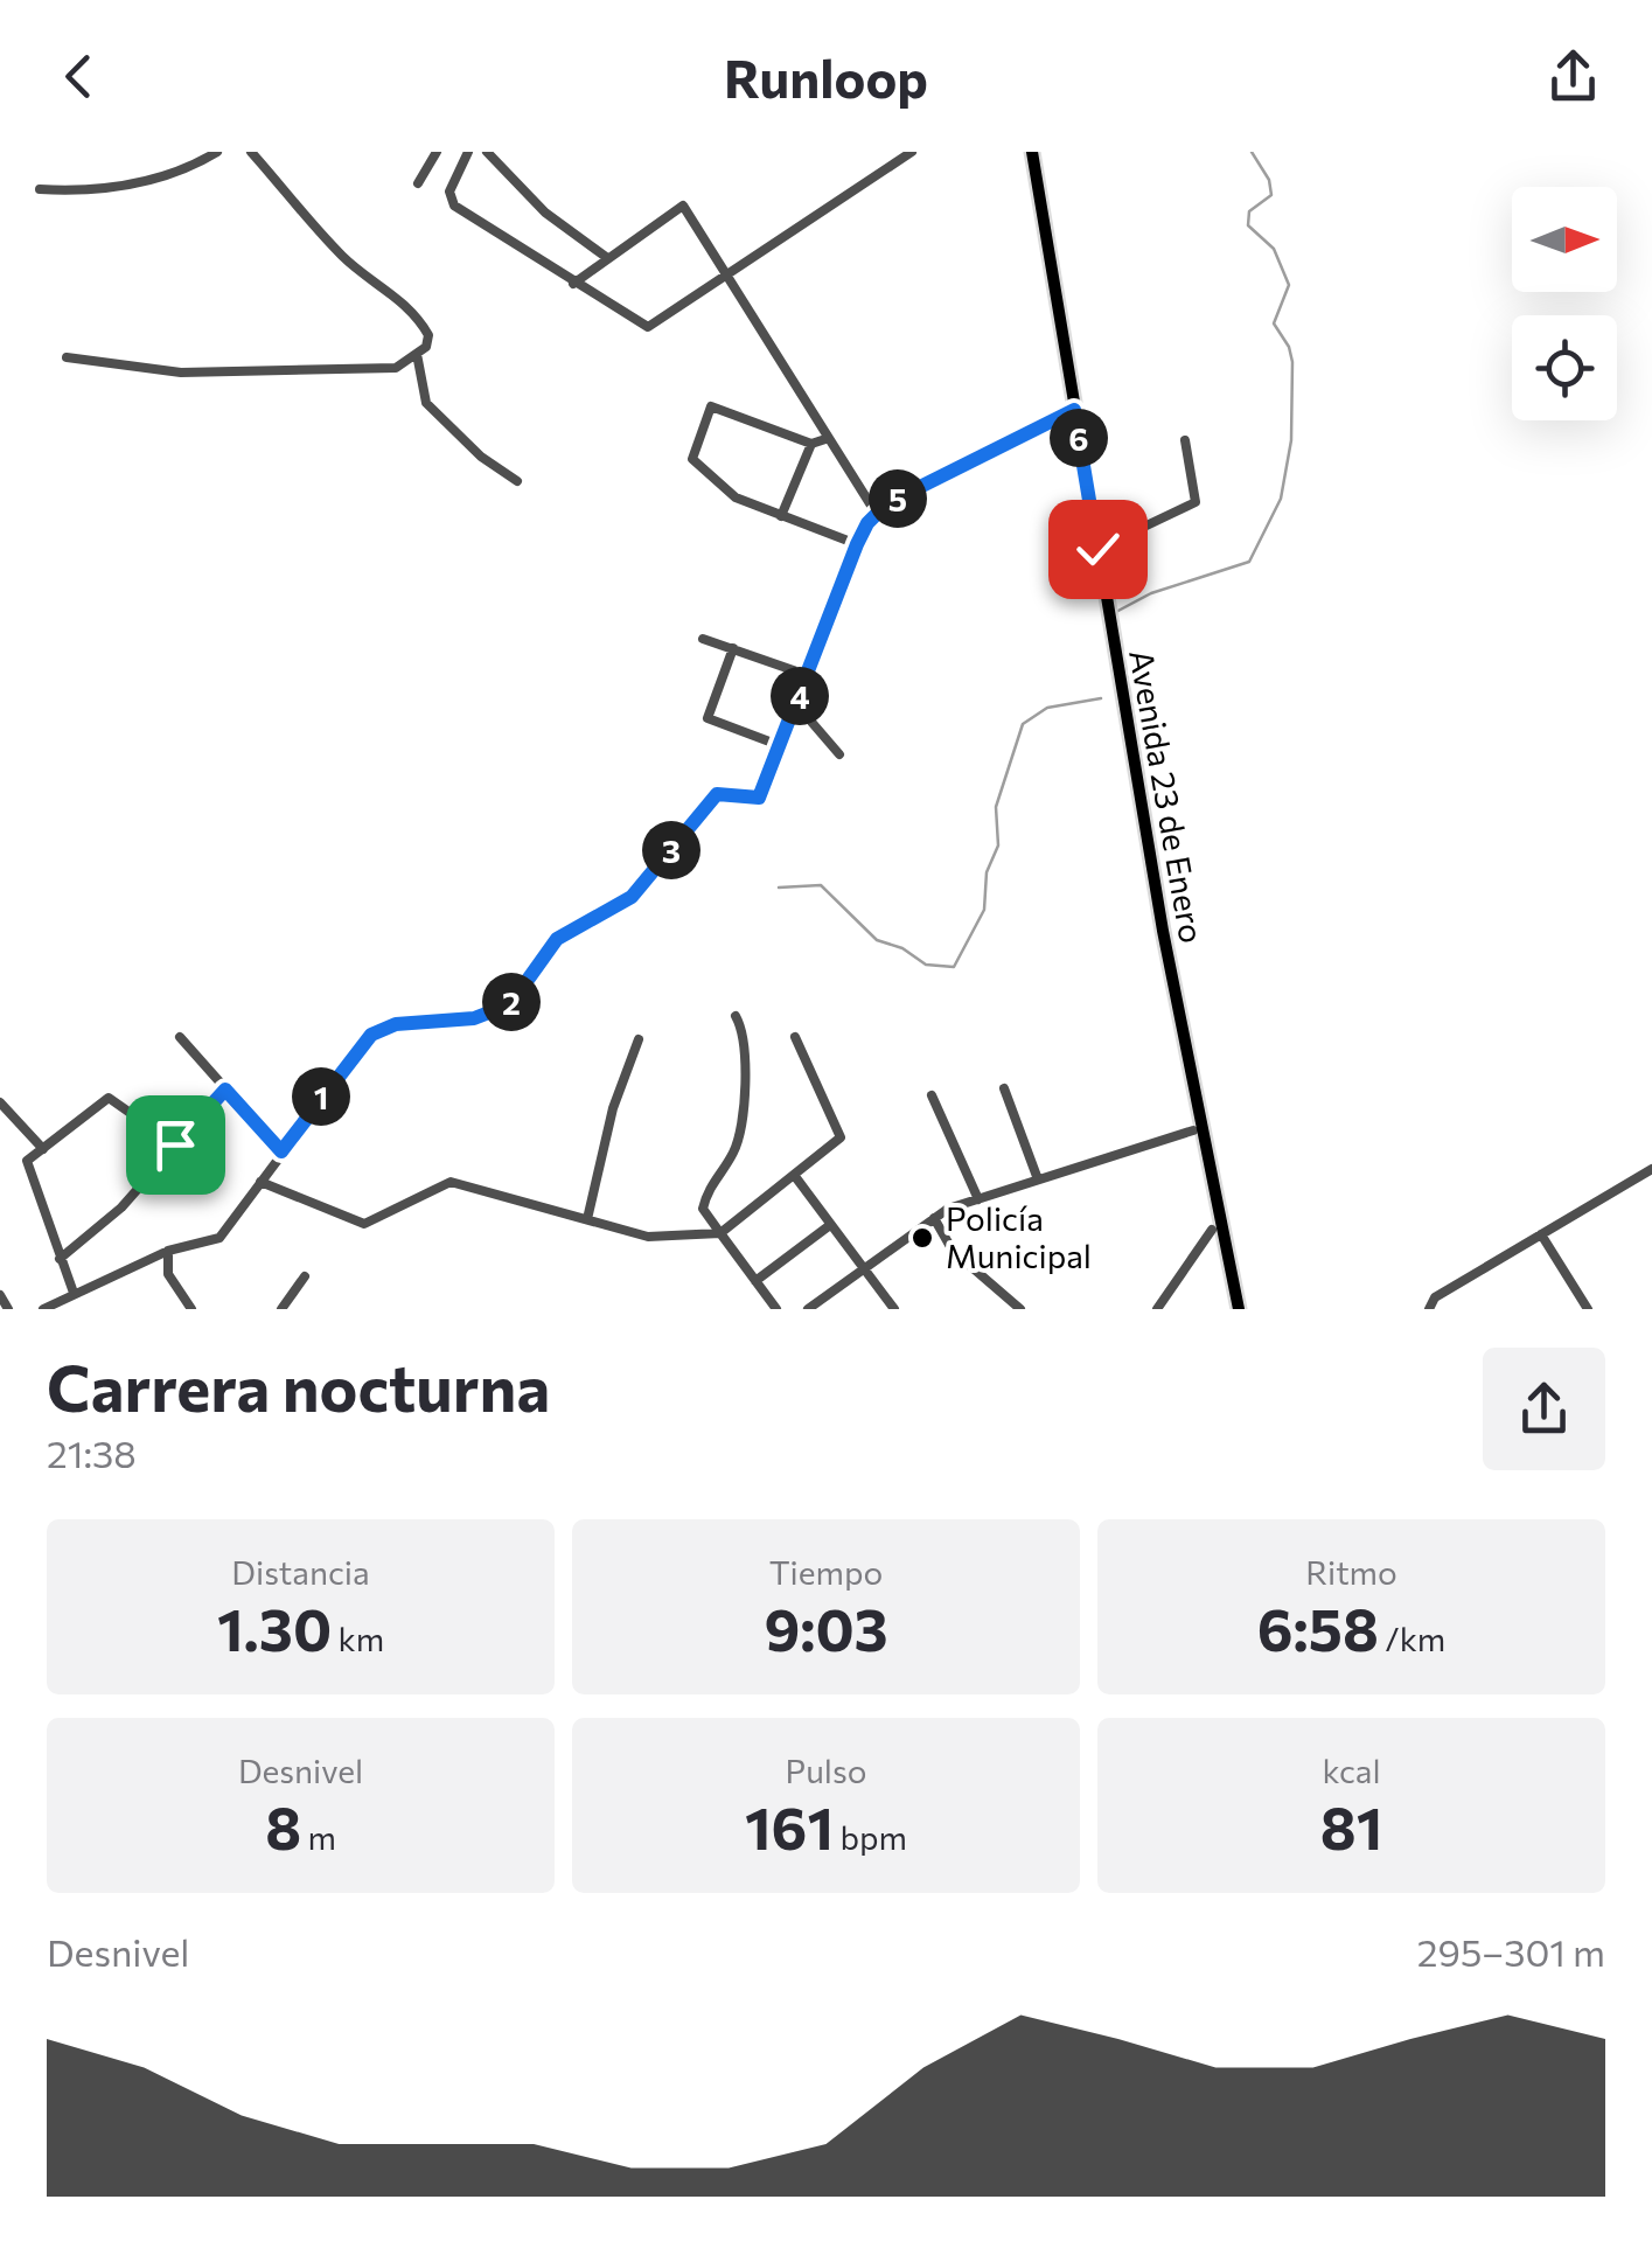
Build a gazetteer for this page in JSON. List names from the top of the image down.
{
  "streets": {
    "main road": ["Avenida 23 de Enero"]
  },
  "places": ["Policía Municipal"],
  "north": "right",
  "page": {
    "header": "Runloop",
    "pins": [
      "6",
      "5",
      "4",
      "3",
      "2",
      "1"
    ],
    "heading": ["Carrera nocturna", "21:38"],
    "stats": [
      ["Distancia", "1.30 km"],
      ["Tiempo", "9:03"],
      ["Ritmo", "6:58 /km"],
      ["Desnivel", "8 m"],
      ["Pulso", "161 bpm"],
      ["kcal", "81"]
    ],
    "chart": ["Desnivel", "295–301 m"]
  }
}
